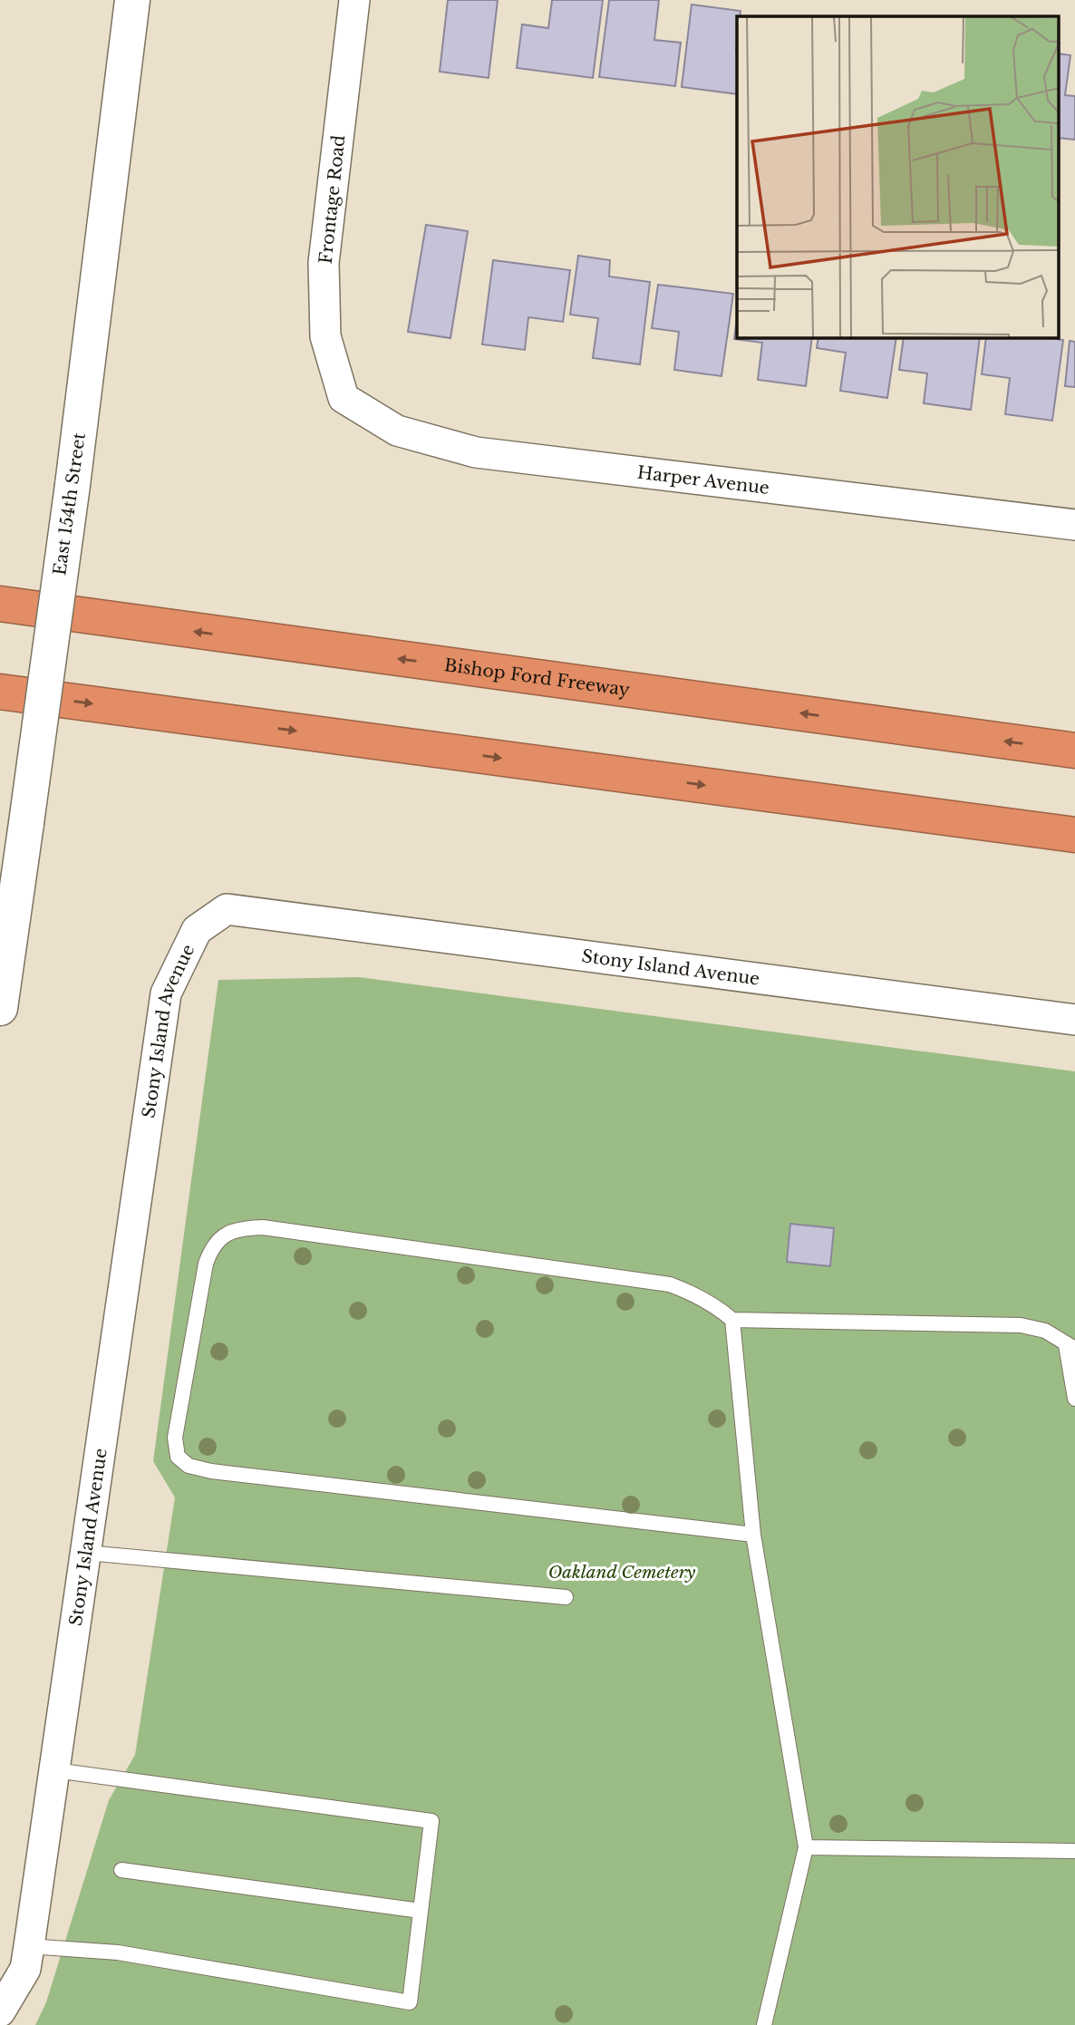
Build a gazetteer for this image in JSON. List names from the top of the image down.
{
  "streets": {
    "highway": ["Bishop Ford Freeway"],
    "street": [
      "Frontage Road",
      "Harper Avenue",
      "East 154th Street",
      "Stony Island Avenue"
    ]
  },
  "crossings": [
    ["Frontage Road", "Harper Avenue"]
  ],
  "parks": ["Oakland Cemetery"]
}
